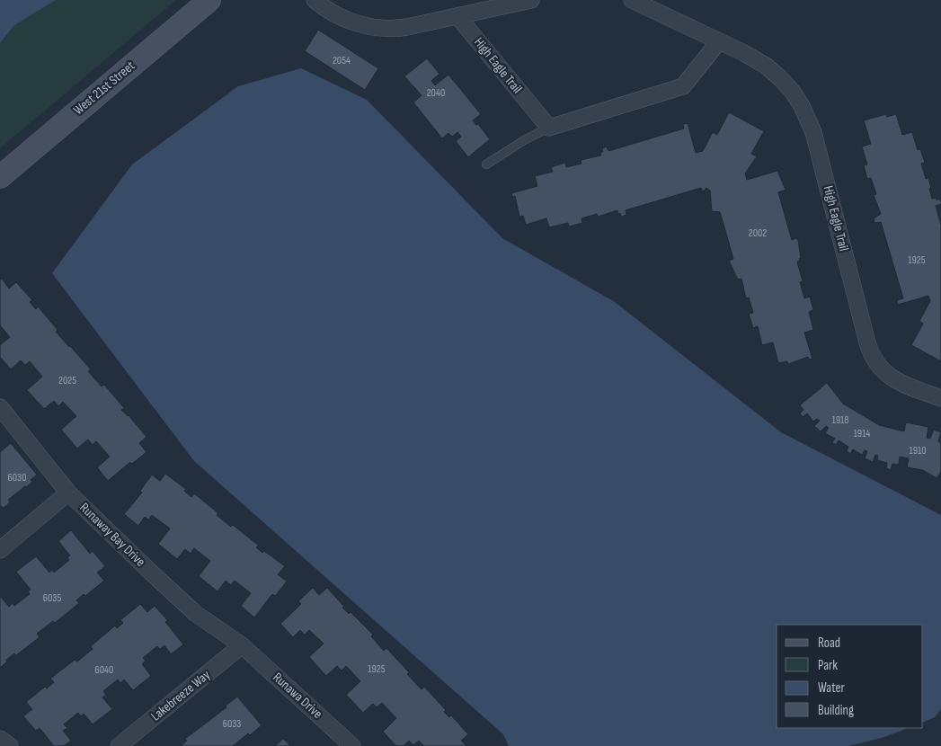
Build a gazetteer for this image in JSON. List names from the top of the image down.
{
  "streets": {
    "street": [
      "High Eagle Trail",
      "West 21st Street",
      "Runaway Bay Drive",
      "Lakebreeze Way",
      "Runawa Drive"
    ]
  },
  "crossings": [
    ["Runaway Bay Drive", "Lakebreeze Way"],
    ["Runaway Bay Drive", "Runawa Drive"],
    ["Lakebreeze Way", "Runawa Drive"]
  ],
  "house_numbers": [
    "2054",
    "2040",
    "2002",
    "1925",
    "2025",
    "1918",
    "1914",
    "1910",
    "6030",
    "6035",
    "1925",
    "6040",
    "6033"
  ],
  "legend": [
    "Road",
    "Park",
    "Water",
    "Building"
  ]
}
